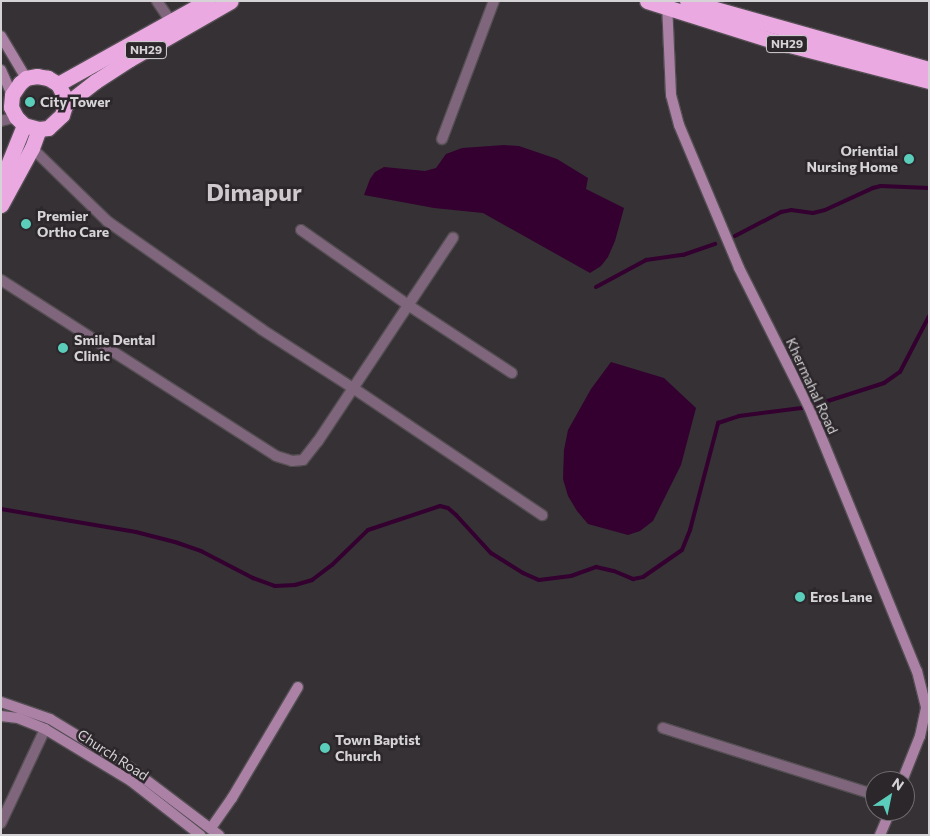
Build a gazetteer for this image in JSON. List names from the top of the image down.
{
  "streets": {
    "highway": ["NH29"],
    "street": ["Khermahal Road", "Church Road"]
  },
  "crossings": [
    ["NH29", "Khermahal Road"]
  ],
  "districts": ["Dimapur"],
  "places": [
    "City Tower",
    "Oriential Nursing Home",
    "Premier Ortho Care",
    "Smile Dental Clinic",
    "Eros Lane",
    "Town Baptist Church"
  ],
  "north": "top right"
}
